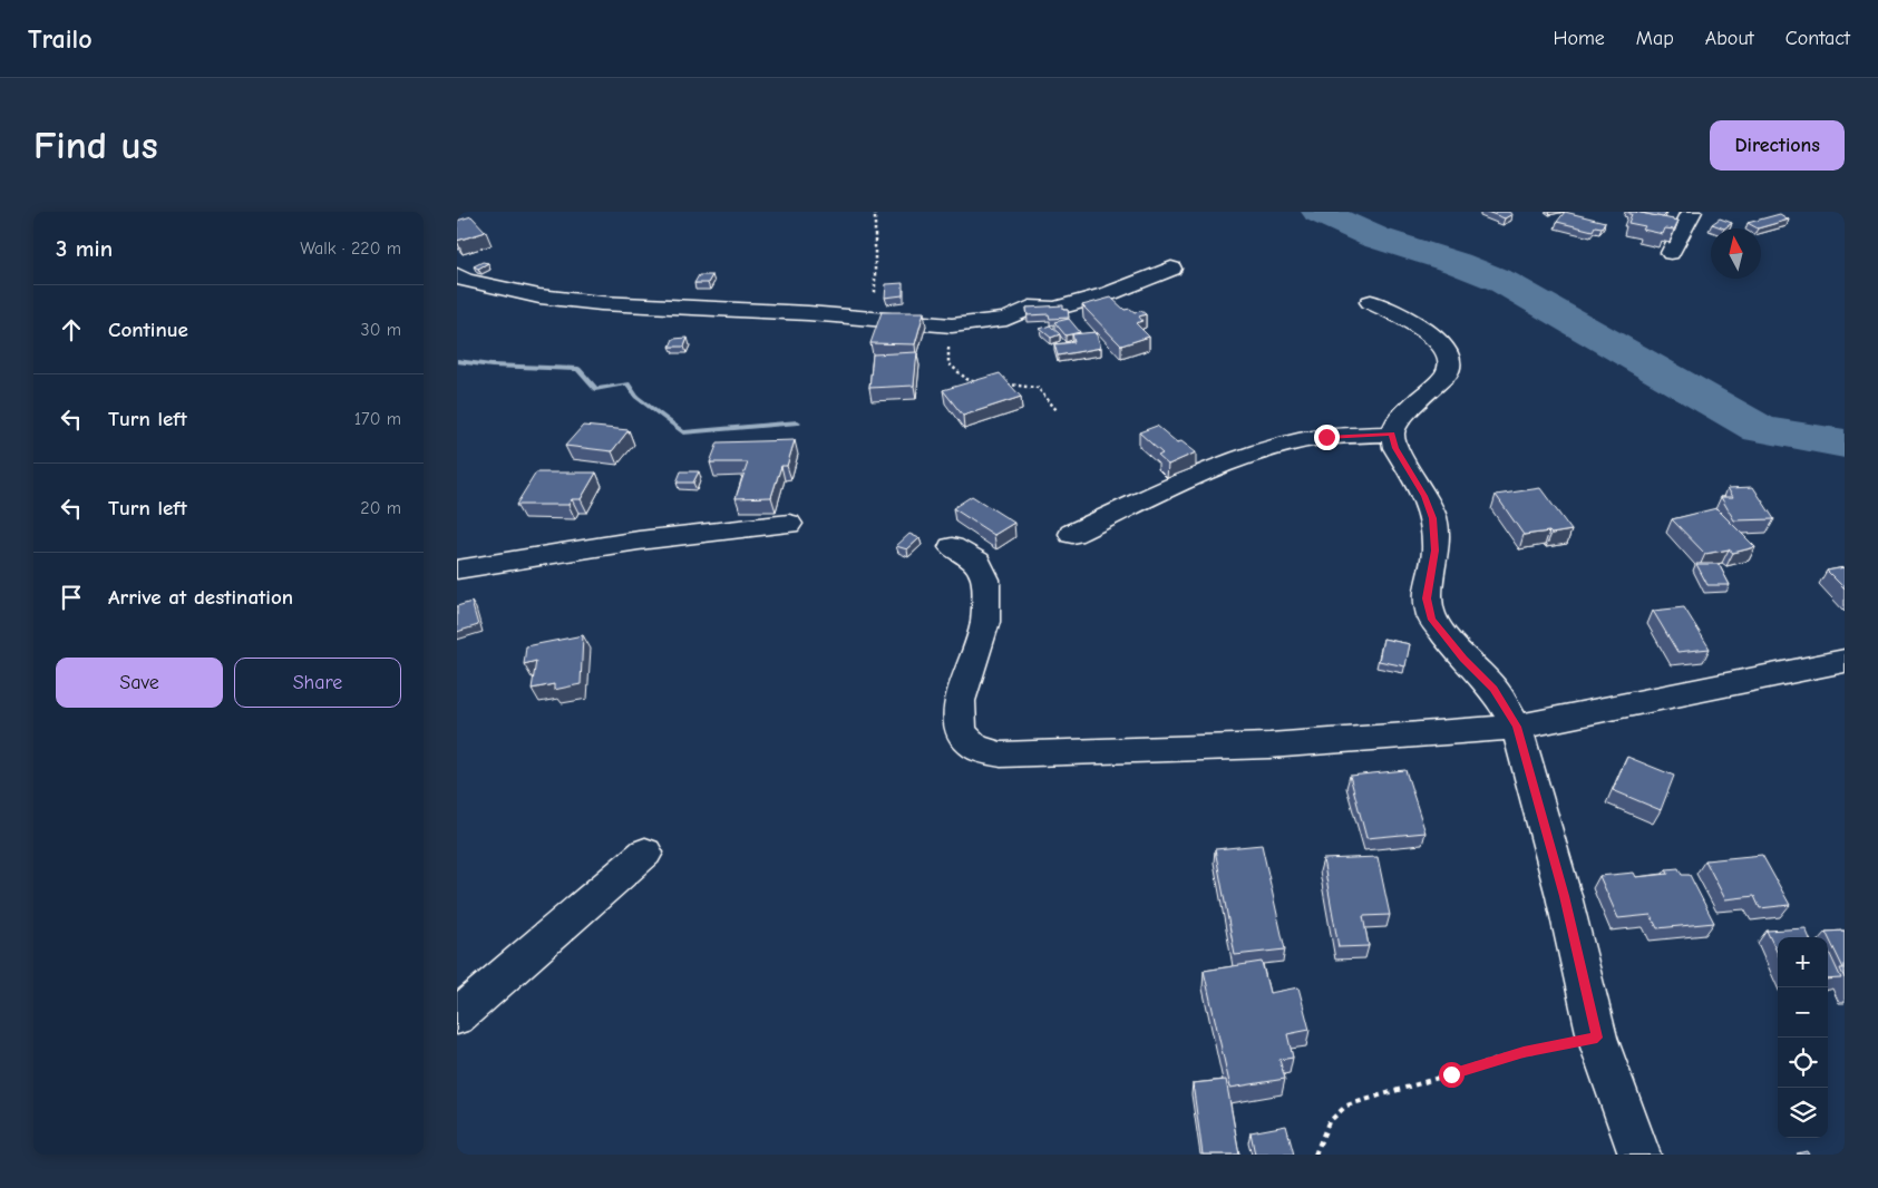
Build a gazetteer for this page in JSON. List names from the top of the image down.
{
  "north": "top",
  "page": {
    "header": "Trailo",
    "nav": [
      "Home",
      "Map",
      "About",
      "Contact"
    ],
    "buttons": [
      "Directions",
      ["Save", "Share"]
    ],
    "title": "Find us",
    "heading": ["3 min", "Walk · 220 m"],
    "list": [
      ["Continue", "30 m"],
      ["Turn left", "170 m"],
      ["Turn left", "20 m"],
      "Arrive at destination"
    ],
    "map_buttons": ["+", "−"]
  }
}
